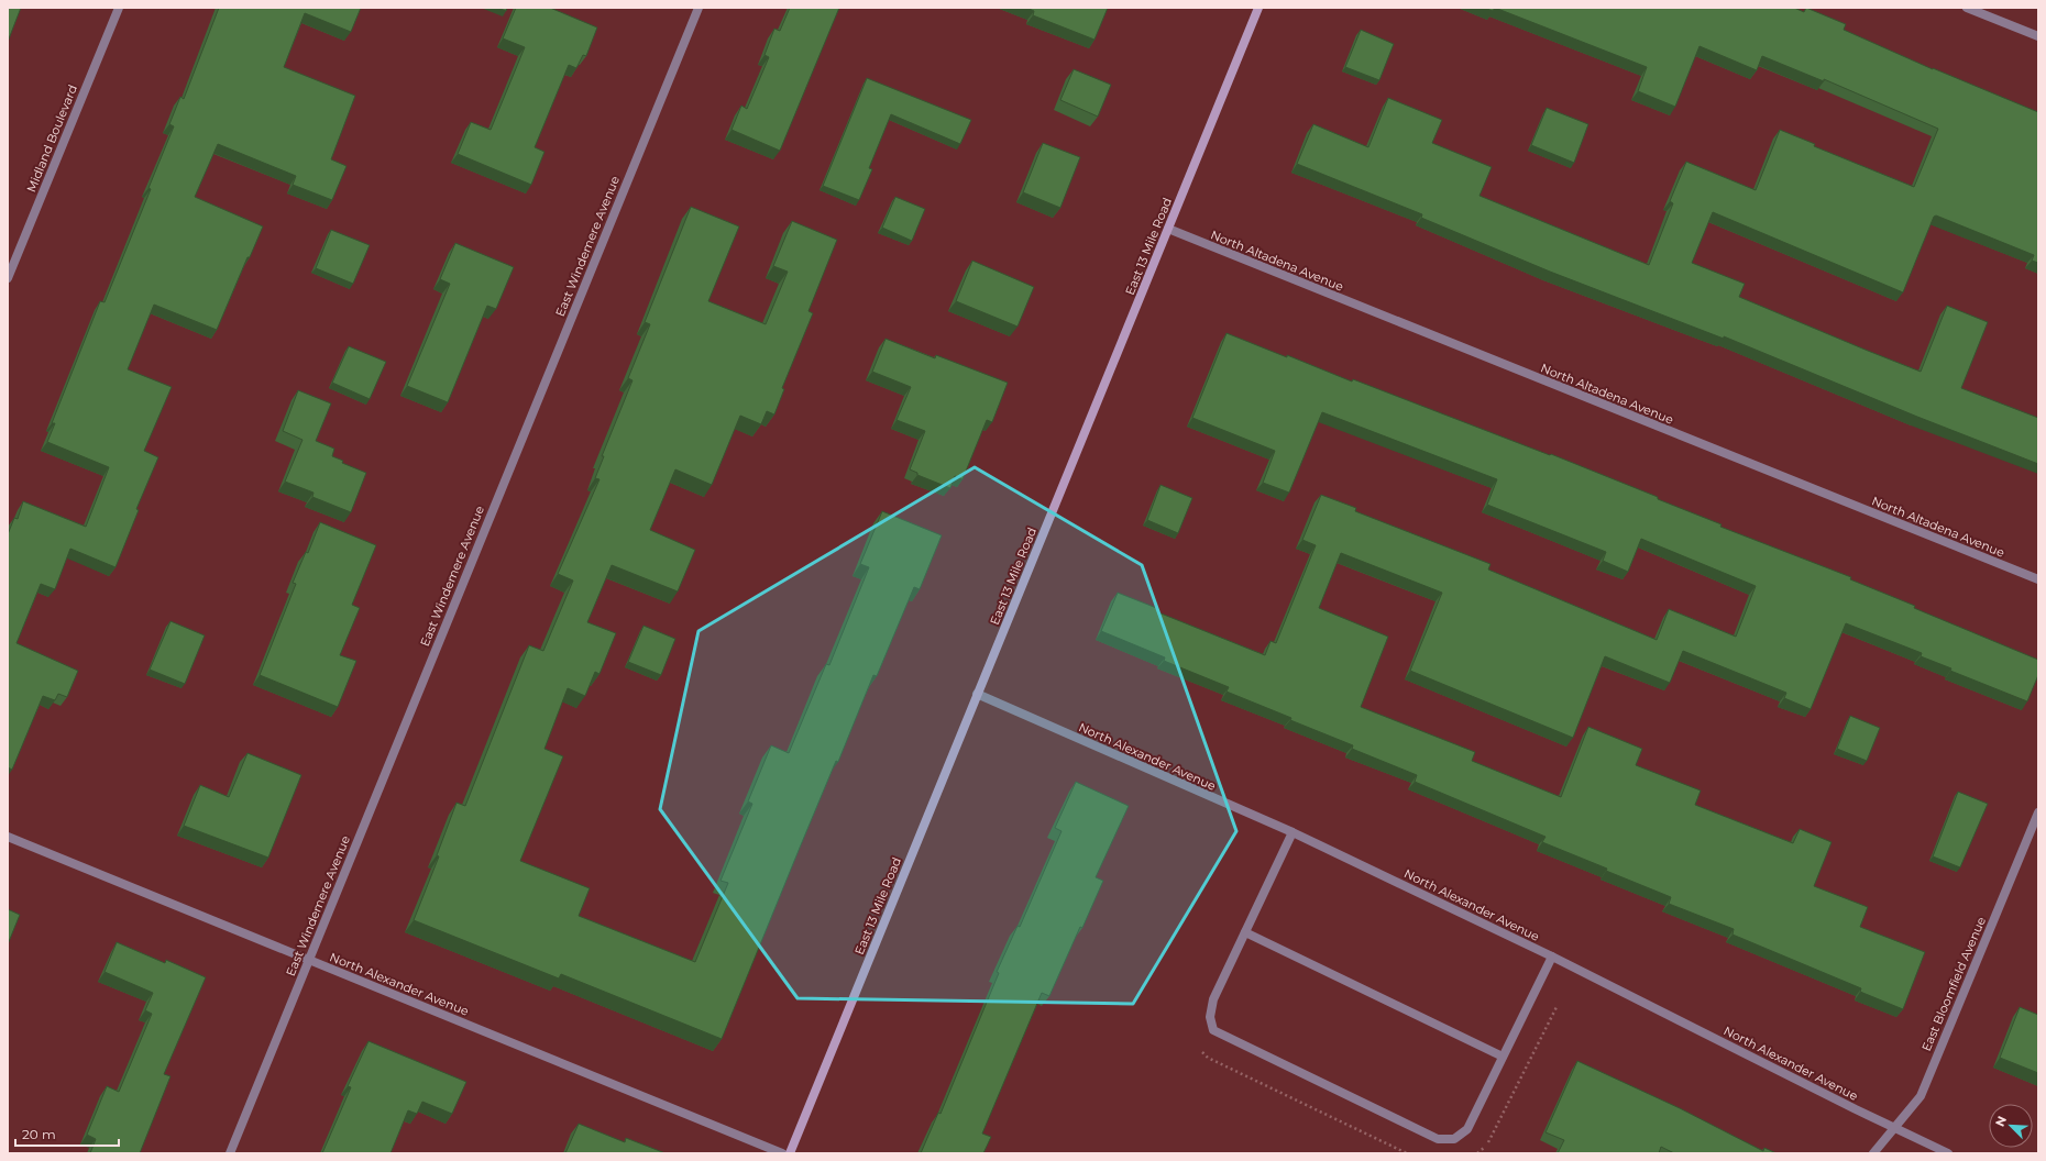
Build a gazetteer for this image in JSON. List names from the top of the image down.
{
  "streets": {
    "main road": ["East 13 Mile Road"],
    "street": [
      "Midland Boulevard",
      "East Windemere Avenue",
      "North Altadena Avenue",
      "North Alexander Avenue",
      "East Bloomfield Avenue"
    ]
  },
  "crossings": [
    ["East Windemere Avenue", "North Alexander Avenue"],
    ["East 13 Mile Road", "North Altadena Avenue"],
    ["East 13 Mile Road", "North Alexander Avenue"],
    ["North Alexander Avenue", "East Bloomfield Avenue"]
  ],
  "scale_bar": "20 m",
  "north": "top left"
}
